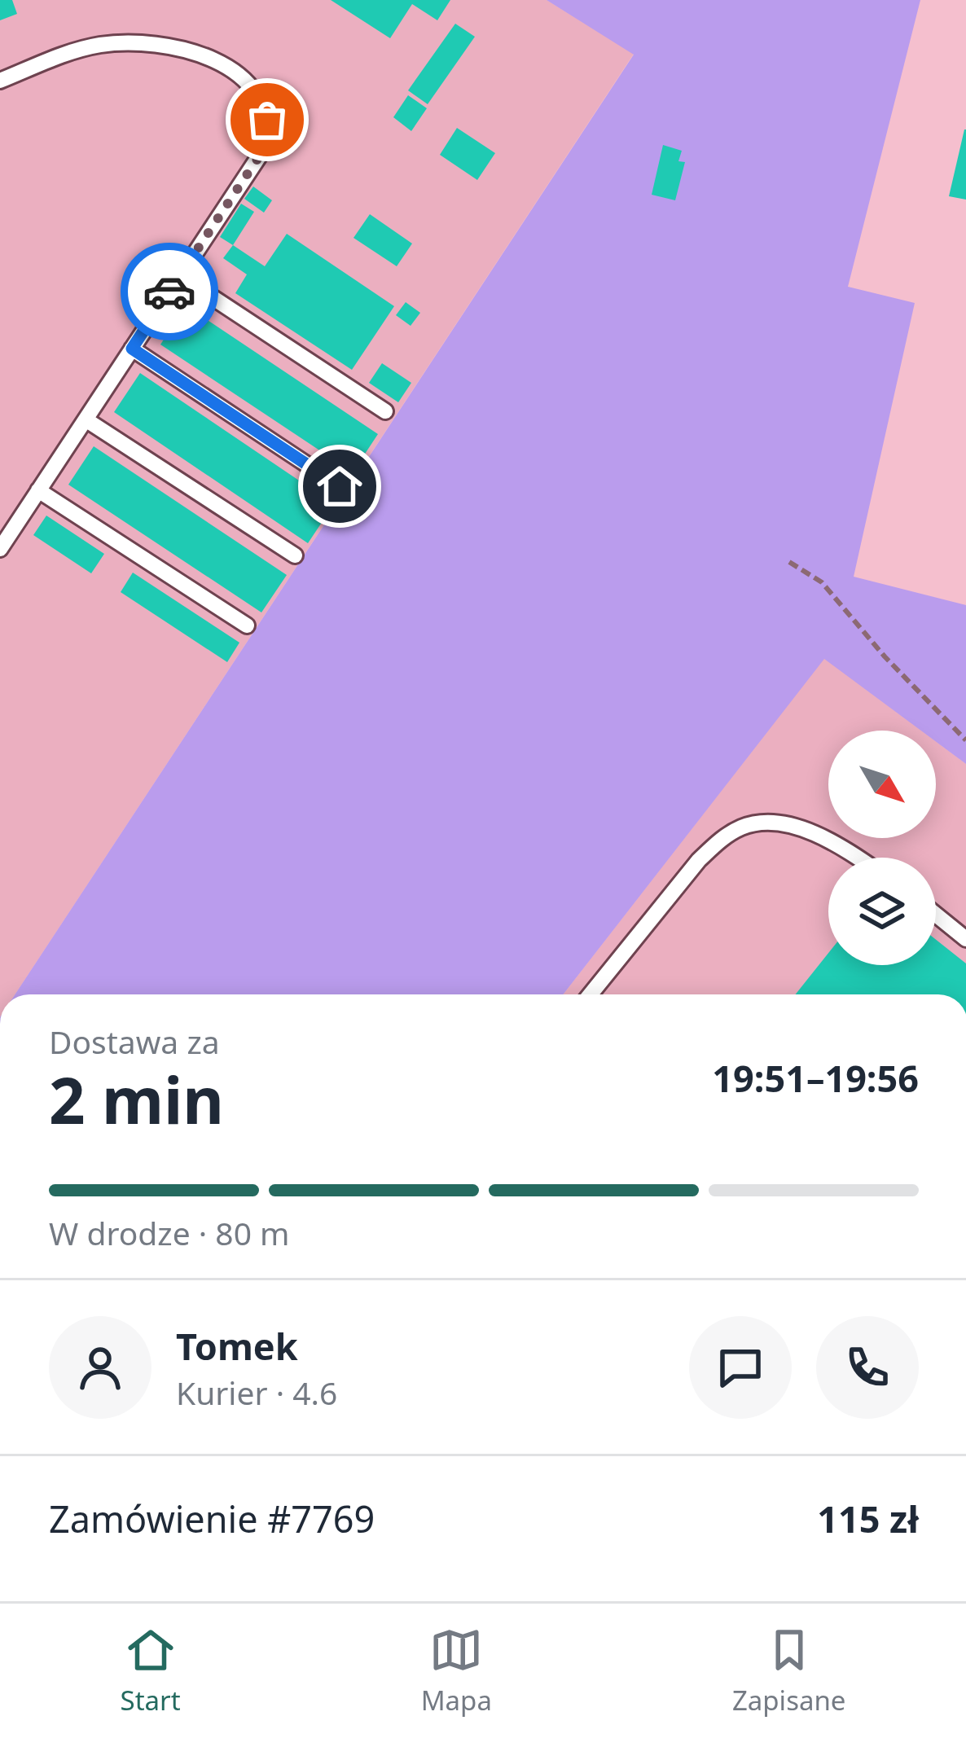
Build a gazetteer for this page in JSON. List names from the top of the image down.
{
  "north": "bottom right",
  "page": {
    "heading": ["2 min", "Dostawa za", "19:51–19:56"],
    "panel": [
      "Tomek",
      "Kurier · 4.6",
      "Zamówienie #7769",
      "115 zł"
    ],
    "bar": "W drodze · 80 m",
    "tabs": ["Start", "Mapa", "Zapisane"]
  }
}
